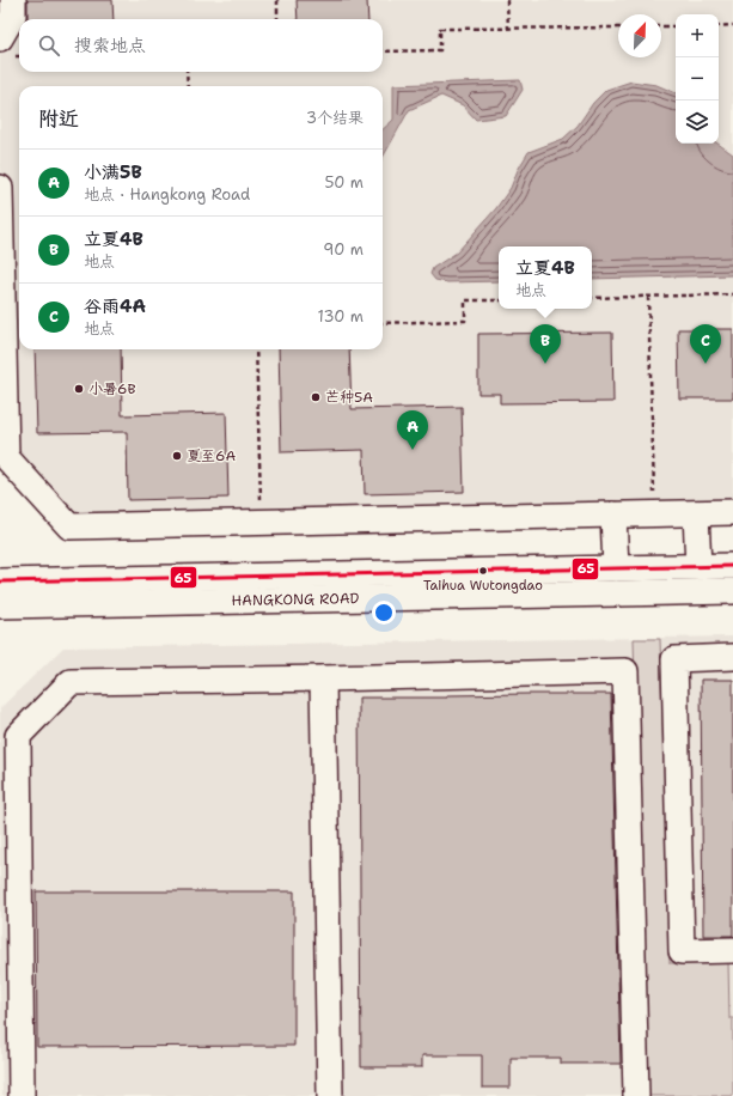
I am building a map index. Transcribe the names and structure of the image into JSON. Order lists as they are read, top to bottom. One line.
{"streets":{"street":["HANGKONG ROAD"]},"places":["小暑6B","芒种5A","夏至6A","Taihua Wutongdao"],"lines":["transit line 65"],"north":"top right","page":{"map_buttons":["+","−"],"search":"搜索地点","heading":["附近","3个结果"],"list":[{"mark":"A","name":"小满5B","note":"地点 · Hangkong Road","value":"50 m"},{"mark":"B","name":"立夏4B","note":"地点","value":"90 m"},{"mark":"C","name":"谷雨4A","note":"地点","value":"130 m"}],"popup":["立夏4B","地点"],"pins":["B","C","A"]}}
